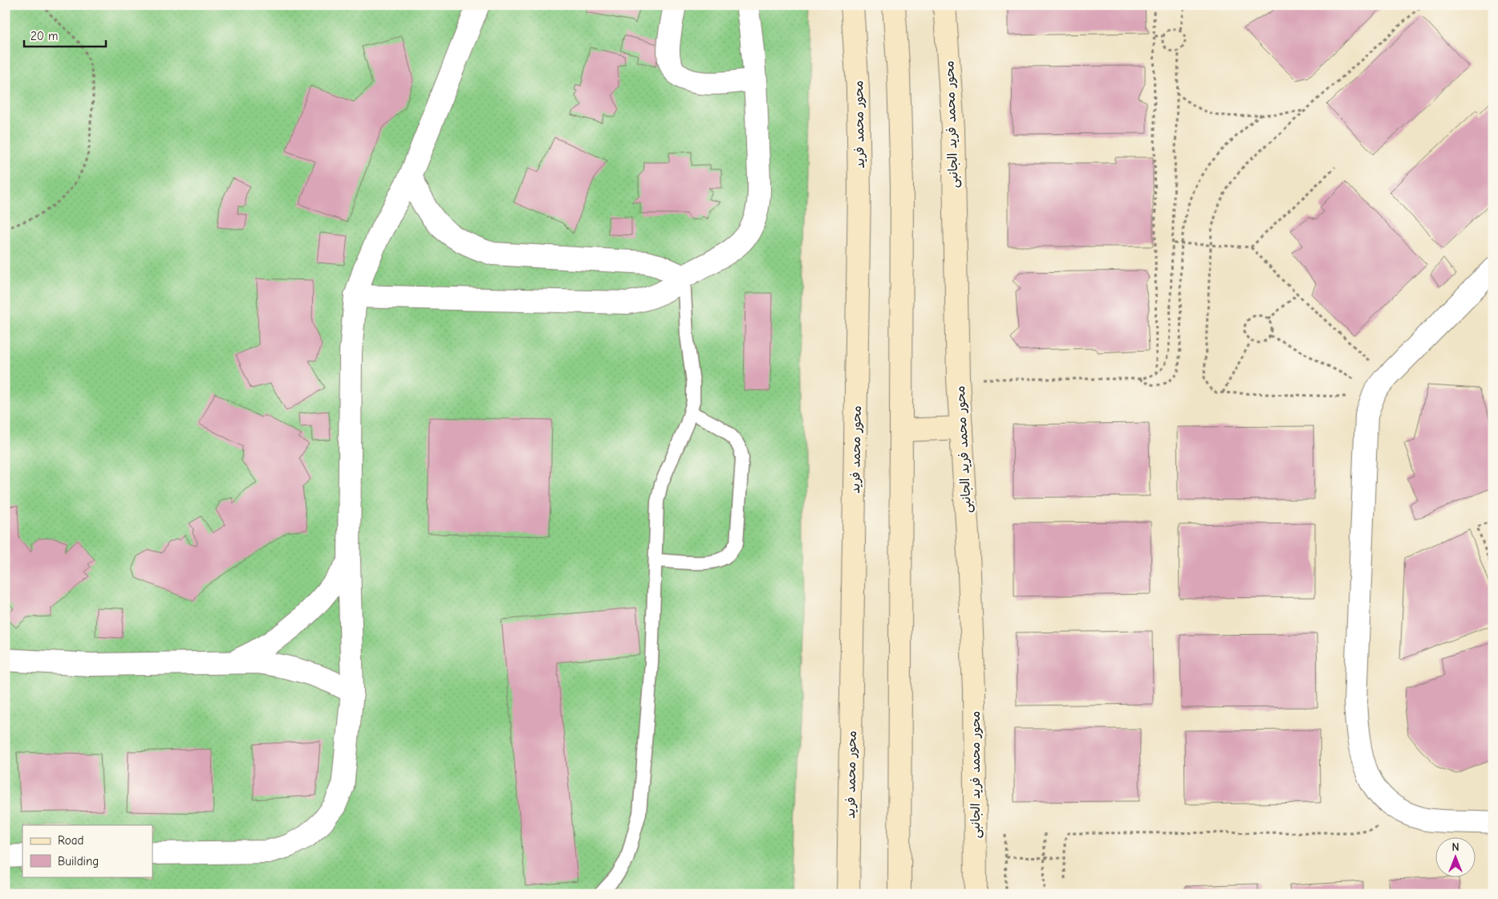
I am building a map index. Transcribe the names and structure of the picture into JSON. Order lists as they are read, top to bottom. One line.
{"streets":{"main road":["محور محمد فريد","محور محمد فريد الجانبى"]},"legend":["Road","Building"],"scale_bar":"20 m","north":"top"}
